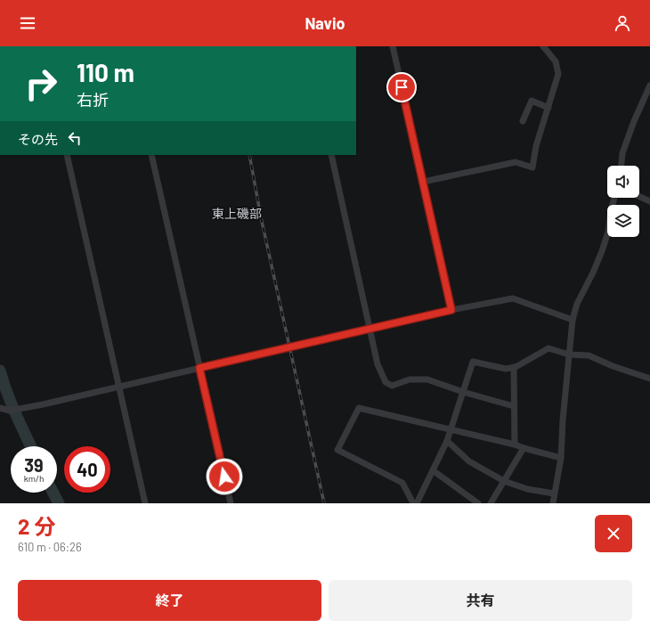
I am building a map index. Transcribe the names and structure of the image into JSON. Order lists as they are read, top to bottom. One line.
{"districts":["東上磯部"],"page":{"header":"Navio","turn":["110 m","右折"],"then":"その先","speed":"39 km/h","limit":"40","heading":["2 分","610 m · 06:26"],"buttons":["終了","共有"]}}
